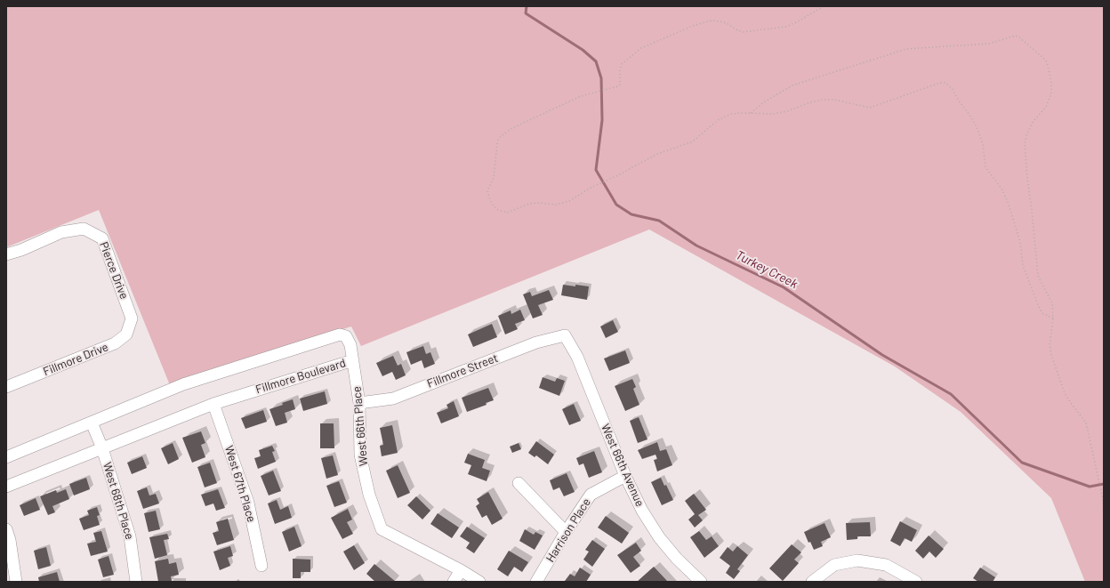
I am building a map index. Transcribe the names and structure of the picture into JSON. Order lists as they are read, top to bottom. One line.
{"streets":{"street":["Pierce Drive","Fillmore Drive","Fillmore Street","Fillmore Boulevard","West 66th Place","West 66th Avenue","West 67th Place","West 68th Place","Harrison Place"]},"crossings":[["Pierce Drive","Fillmore Drive"],["Fillmore Street","West 66th Place"],["Fillmore Street","West 66th Avenue"],["Fillmore Boulevard","West 66th Place"],["Fillmore Boulevard","West 67th Place"],["Fillmore Boulevard","West 68th Place"],["West 66th Avenue","Harrison Place"]],"water":["Turkey Creek"]}
